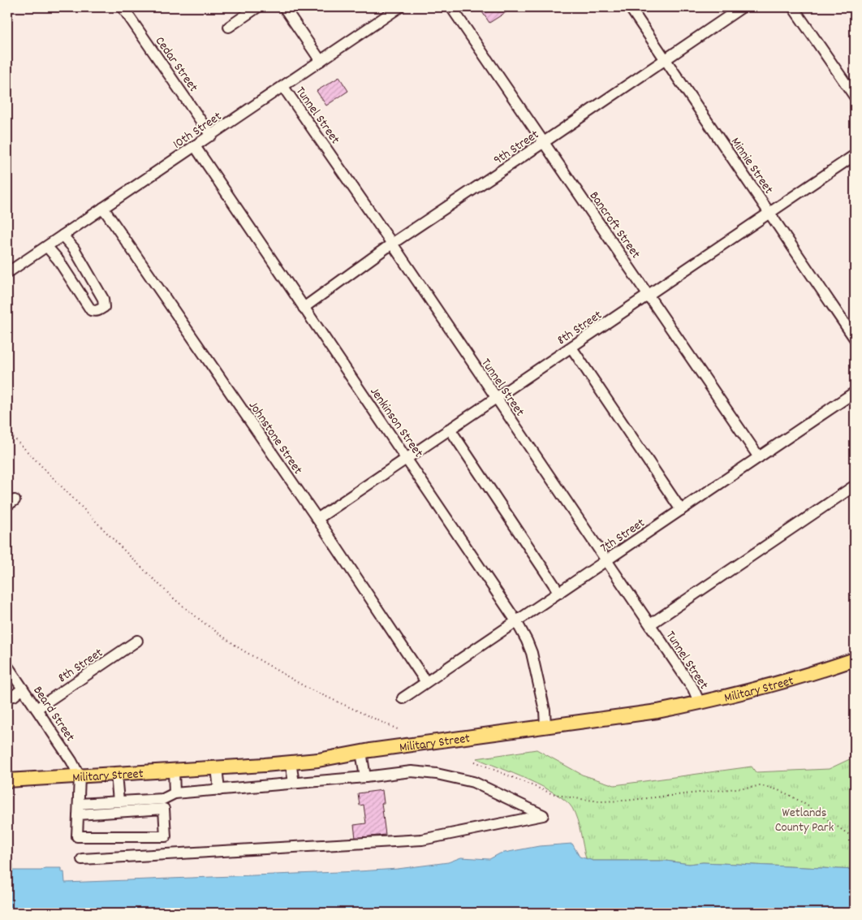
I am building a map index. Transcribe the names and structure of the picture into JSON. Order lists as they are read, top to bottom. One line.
{"streets":{"main road":["Military Street"],"street":["Cedar Street","Tunnel Street","10th Street","9th Street","Minnie Street","Bancroft Street","8th Street","Jenkinson Street","Johnstone Street","7th Street","Beard Street"]},"crossings":[["Cedar Street","10th Street"],["Tunnel Street","10th Street"],["Tunnel Street","9th Street"],["Tunnel Street","8th Street"],["Tunnel Street","7th Street"],["Tunnel Street","Military Street"],["10th Street","Jenkinson Street"],["10th Street","Johnstone Street"],["9th Street","Minnie Street"],["9th Street","Bancroft Street"],["9th Street","Jenkinson Street"],["Minnie Street","8th Street"],["Bancroft Street","8th Street"],["Bancroft Street","7th Street"],["8th Street","Jenkinson Street"],["8th Street","Johnstone Street"],["8th Street","Beard Street"],["Jenkinson Street","7th Street"],["Jenkinson Street","Military Street"],["Johnstone Street","7th Street"],["Military Street","Beard Street"]],"parks":["Wetlands County Park"]}
